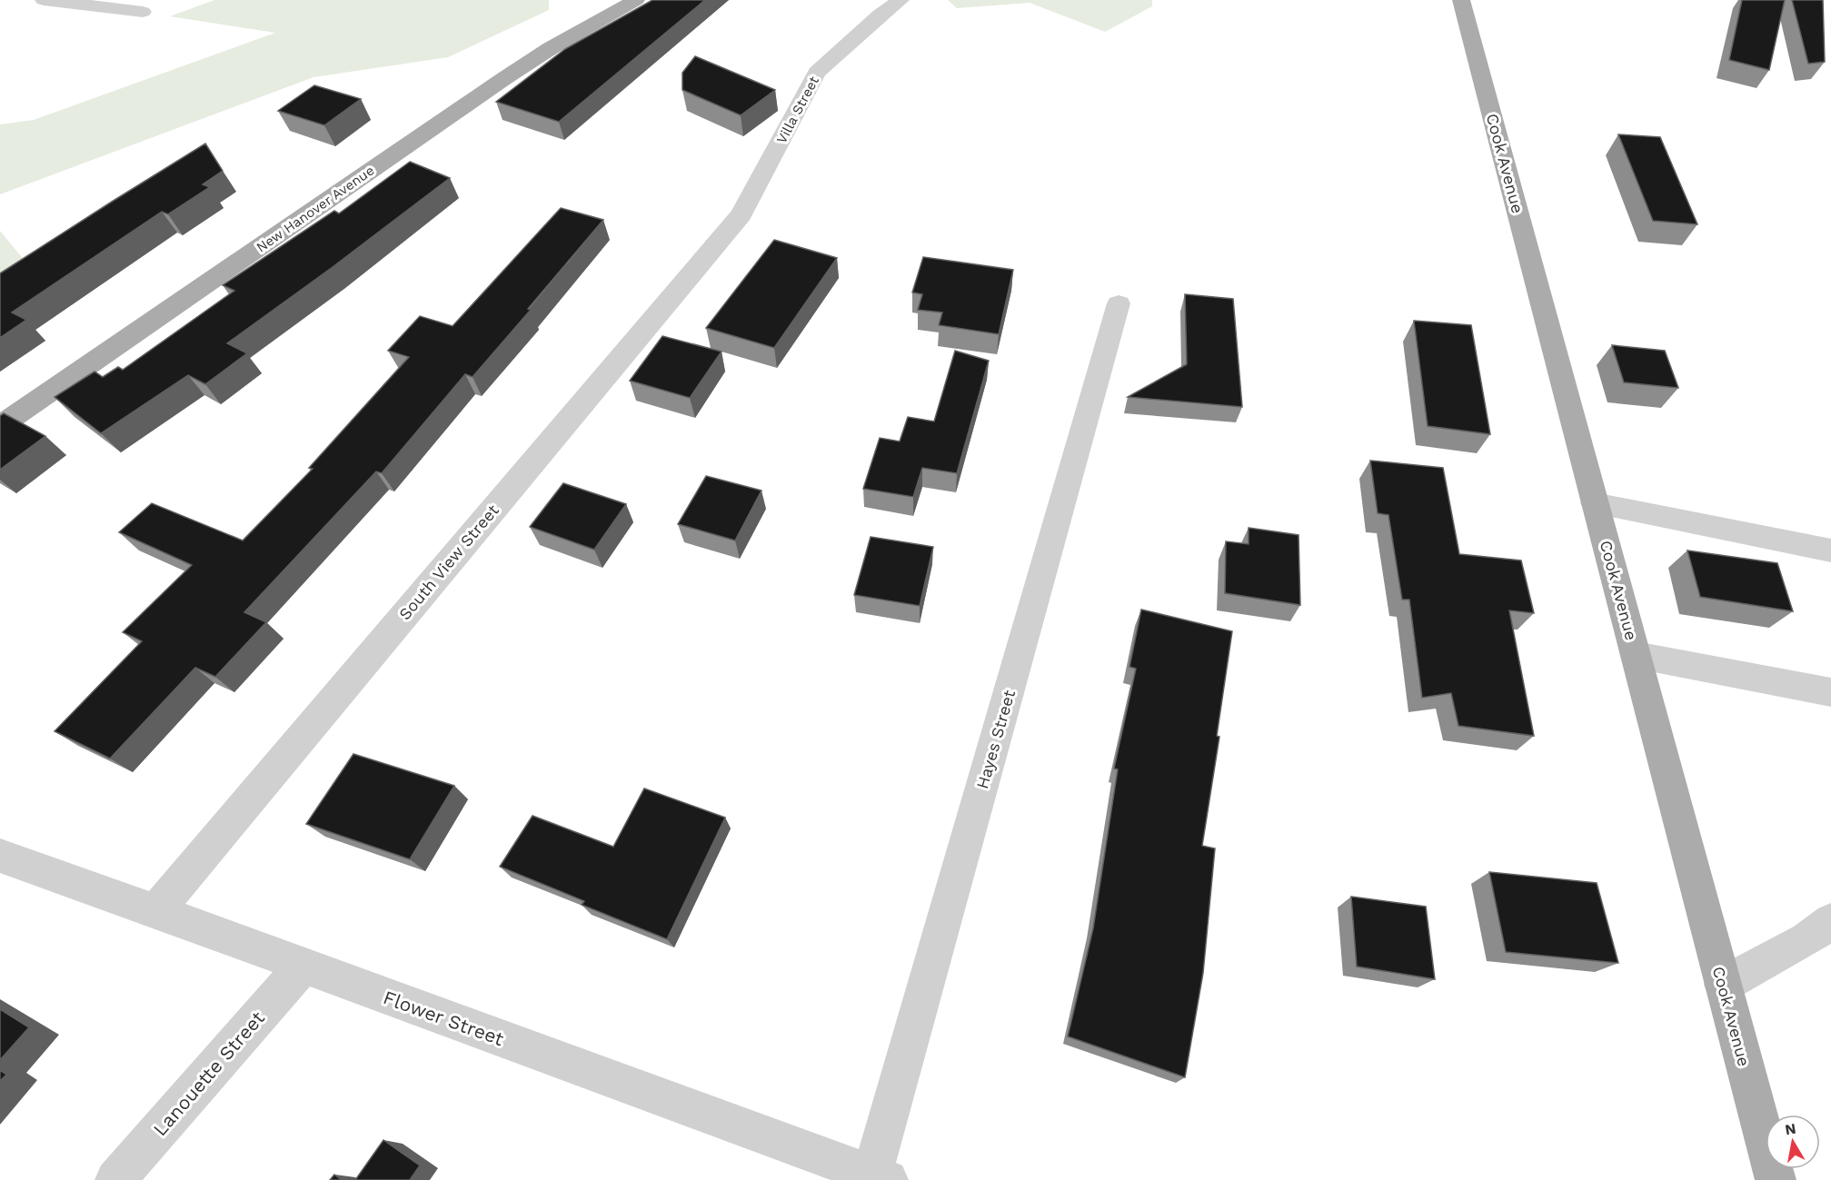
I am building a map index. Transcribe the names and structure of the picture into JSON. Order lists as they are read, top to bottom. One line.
{"streets":{"main road":["Cook Avenue","New Hanover Avenue"],"street":["Villa Street","South View Street","Hayes Street","Flower Street","Lanouette Street"]},"crossings":[["Villa Street","South View Street"],["South View Street","Flower Street"],["Hayes Street","Flower Street"],["Flower Street","Lanouette Street"]],"north":"top"}
